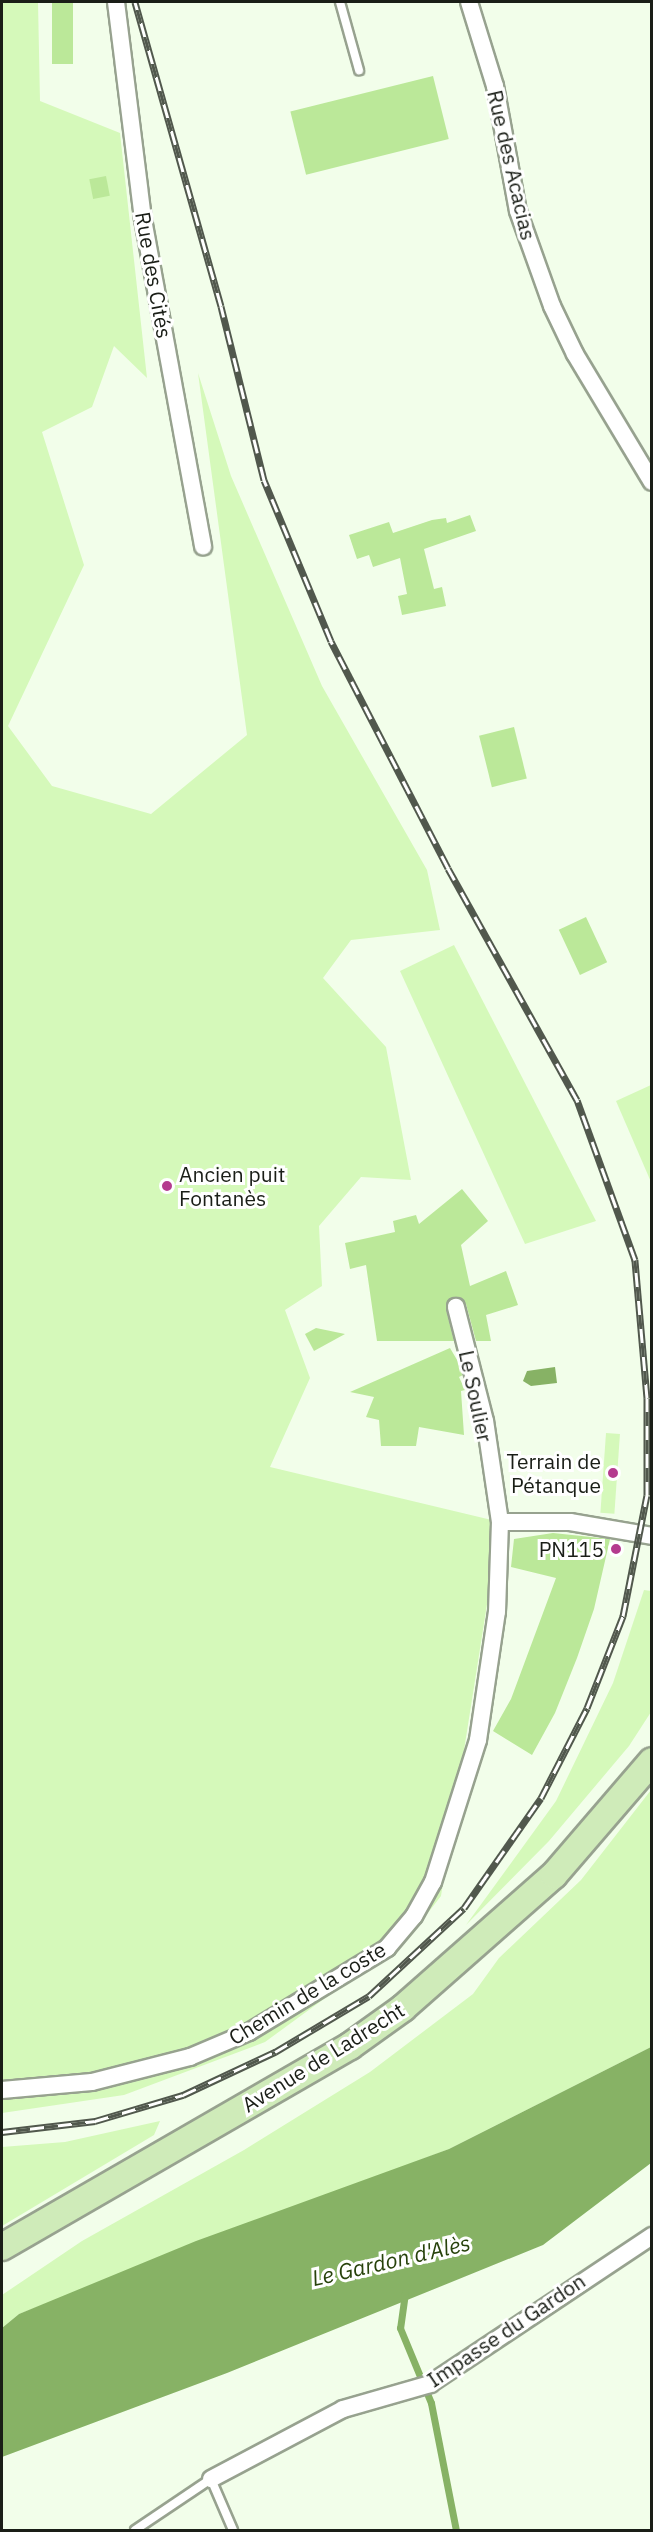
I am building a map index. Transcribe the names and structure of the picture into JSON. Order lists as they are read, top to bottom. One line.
{"streets":{"main road":["Avenue de Ladrecht"],"street":["Rue des Acacias","Rue des Cités","Le Soulier","Chemin de la coste","Impasse du Gardon"]},"crossings":[["Le Soulier","Chemin de la coste"]],"water":["Le Gardon d'Alès"],"places":["Ancien puit Fontanès","Terrain de Pétanque","PN115"]}
